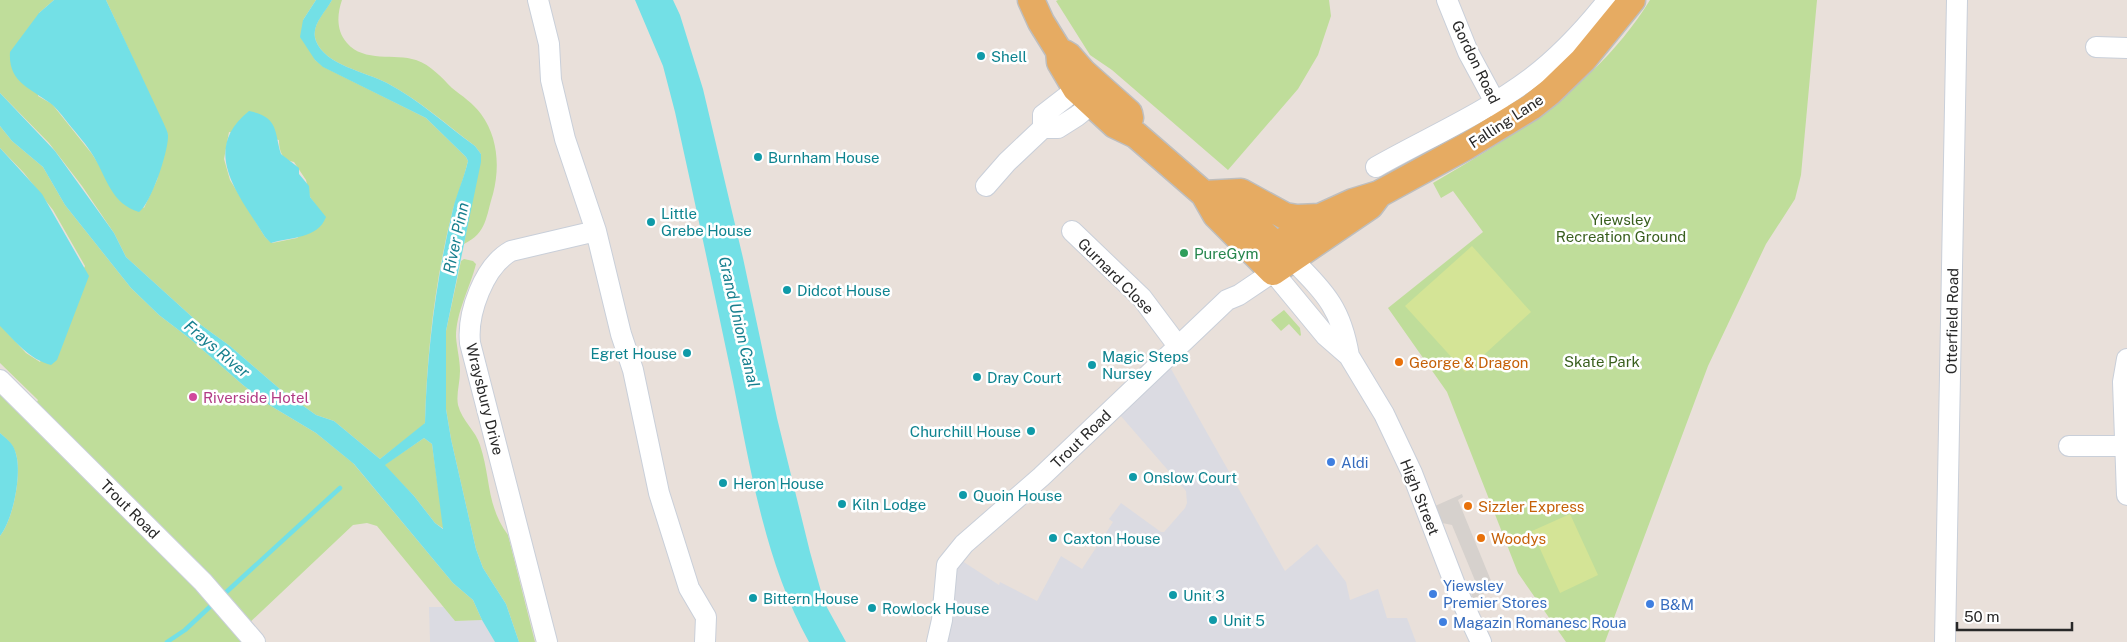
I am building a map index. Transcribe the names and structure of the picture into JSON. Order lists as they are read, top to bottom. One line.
{"streets":{"main road":["Falling Lane","High Street"],"street":["Gordon Road","Gurnard Close","Otterfield Road","Wraysbury Drive","Trout Road"]},"crossings":[["Gordon Road","Falling Lane"],["Falling Lane","Trout Road"],["Falling Lane","High Street"],["Gurnard Close","Trout Road"],["Trout Road","High Street"]],"water":["River Pinn","Grand Union Canal","Frays River"],"parks":["Yiewsley Recreation Ground","Skate Park"],"places":["Shell","Burnham House","Little Grebe House","PureGym","Didcot House","Egret House","George & Dragon","Magic Steps Nursey","Dray Court","Riverside Hotel","Churchill House","Aldi","Onslow Court","Heron House","Quoin House","Kiln Lodge","Sizzler Express","Caxton House","Woodys","Yiewsley Premier Stores","Unit 3","Bittern House","B&M","Rowlock House","Unit 5","Magazin Romanesc Roua"],"scale_bar":"50 m"}
